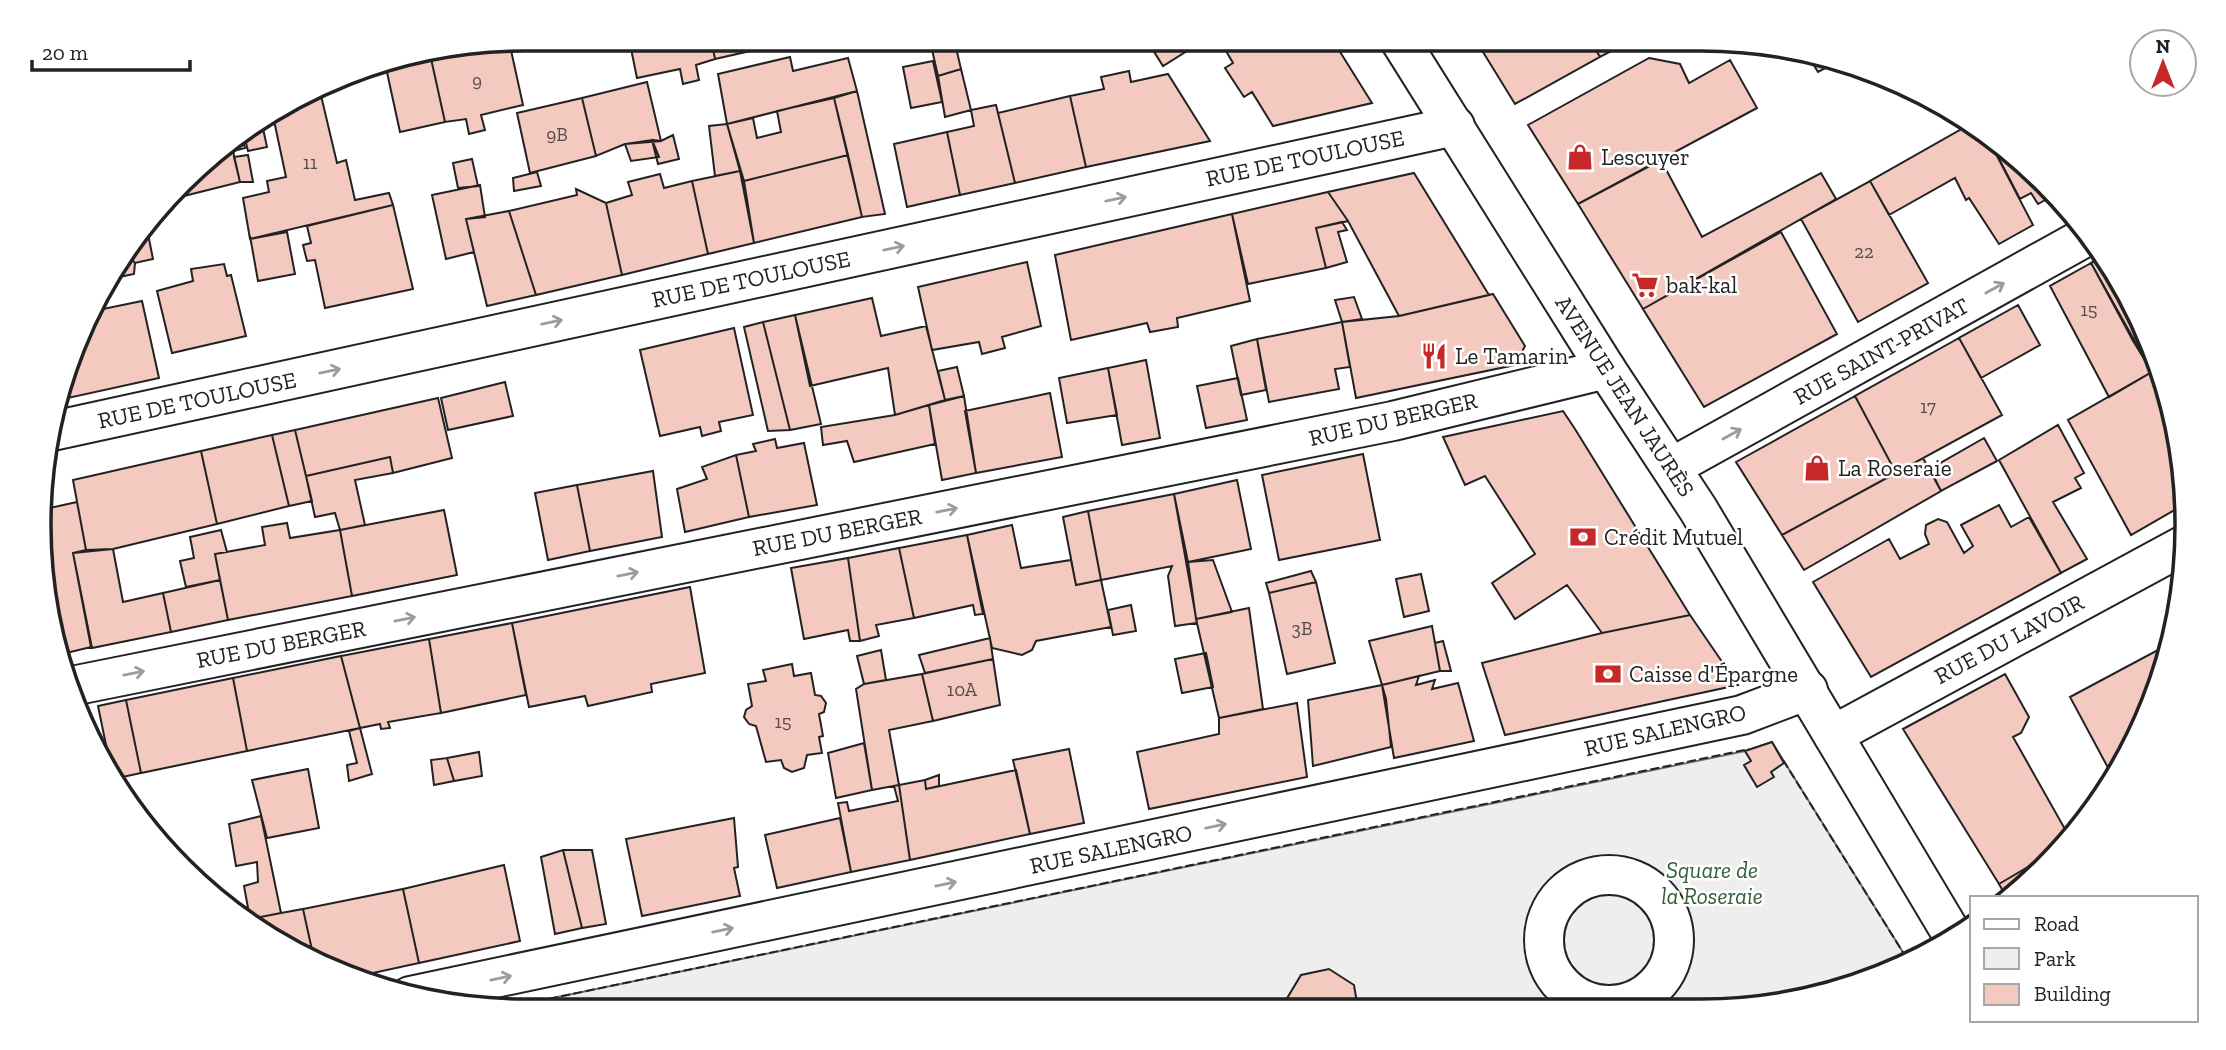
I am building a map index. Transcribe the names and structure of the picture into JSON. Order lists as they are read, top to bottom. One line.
{"streets":{"street":["RUE DE TOULOUSE","RUE SAINT-PRIVAT","AVENUE JEAN JAURÈS","RUE DU BERGER","RUE DU LAVOIR","RUE SALENGRO"]},"crossings":[["RUE DE TOULOUSE","AVENUE JEAN JAURÈS"],["RUE SAINT-PRIVAT","AVENUE JEAN JAURÈS"],["AVENUE JEAN JAURÈS","RUE DU BERGER"],["AVENUE JEAN JAURÈS","RUE DU LAVOIR"],["AVENUE JEAN JAURÈS","RUE SALENGRO"]],"one_way":["RUE DE TOULOUSE","RUE SAINT-PRIVAT","RUE DU BERGER","RUE SALENGRO"],"parks":["Square de la Roseraie"],"places":{"shop":["Lescuyer","La Roseraie"],"supermarket":["bak-kal"],"restaurant":["Le Tamarin"],"bank":["Crédit Mutuel","Caisse d'Épargne"]},"house_numbers":["9","9B","11","22","15","17","3B","10A","15"],"legend":["Road","Park","Building"],"scale_bar":"20 m","north":"top"}
